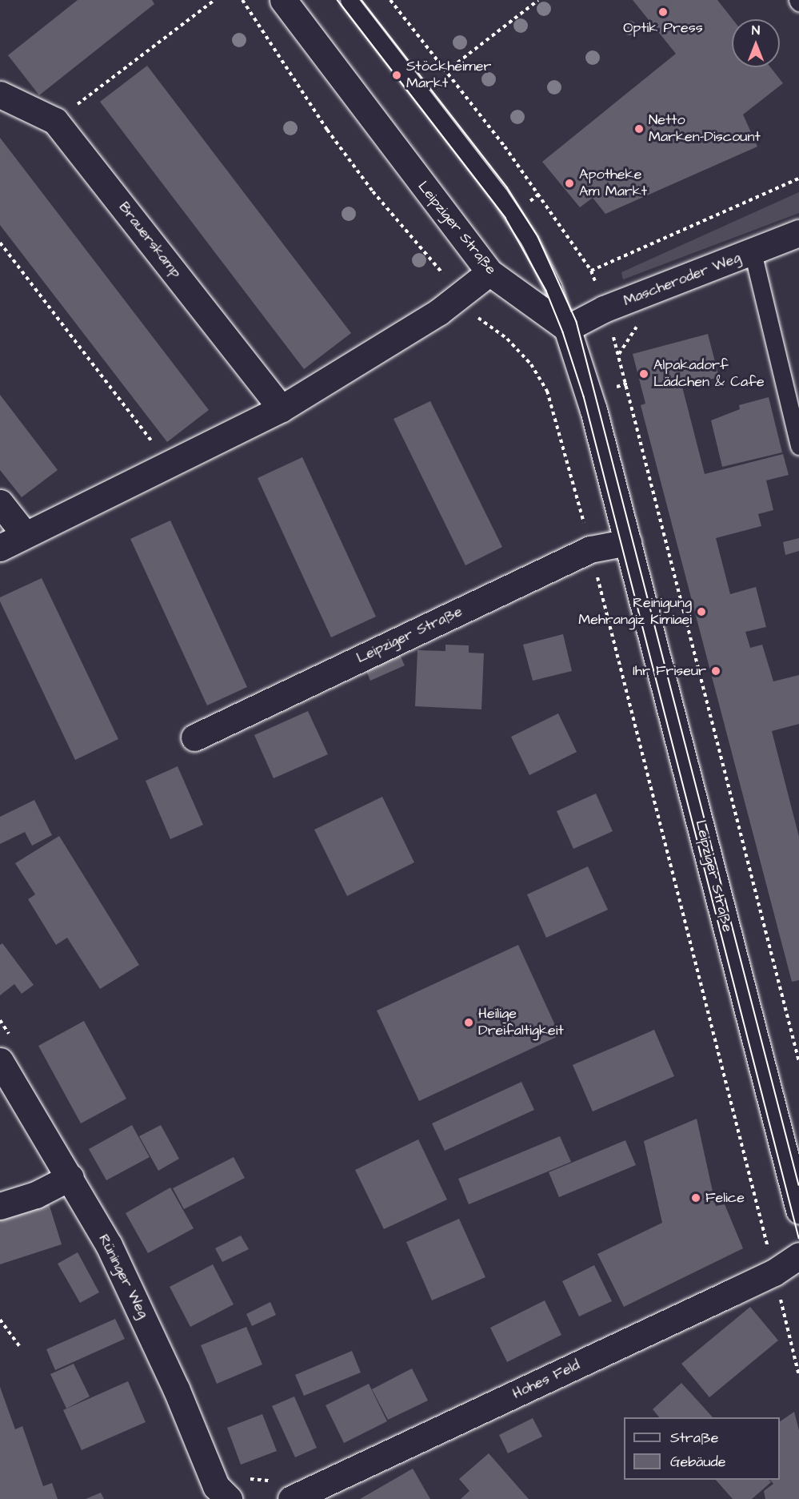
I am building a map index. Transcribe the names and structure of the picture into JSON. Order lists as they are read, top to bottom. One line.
{"streets":{"street":["Leipziger Straße","Brauerskamp","Mascheroder Weg","Rüninger Weg","Hohes Feld"]},"crossings":[["Leipziger Straße","Mascheroder Weg"]],"places":["Optik Press","Stöckheimer Markt","Netto Marken-Discount","Apotheke Am Markt","Alpakadorf Lädchen & Cafe","Reinigung Mehrangiz Kimiaei","Ihr Friseur","Heilige Dreifaltigkeit","Felice"],"legend":["Straße","Gebäude"],"north":"top"}
